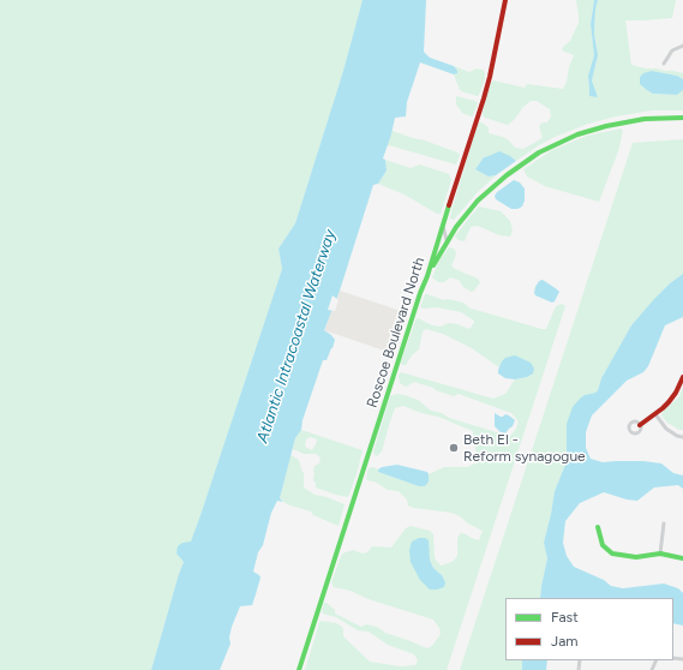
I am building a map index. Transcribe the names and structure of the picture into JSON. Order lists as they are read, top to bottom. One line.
{"streets":{"street":["Roscoe Boulevard North"]},"water":["Atlantic Intracoastal Waterway"],"places":["Beth El - Reform synagogue"],"legend":["Fast","Jam"]}
